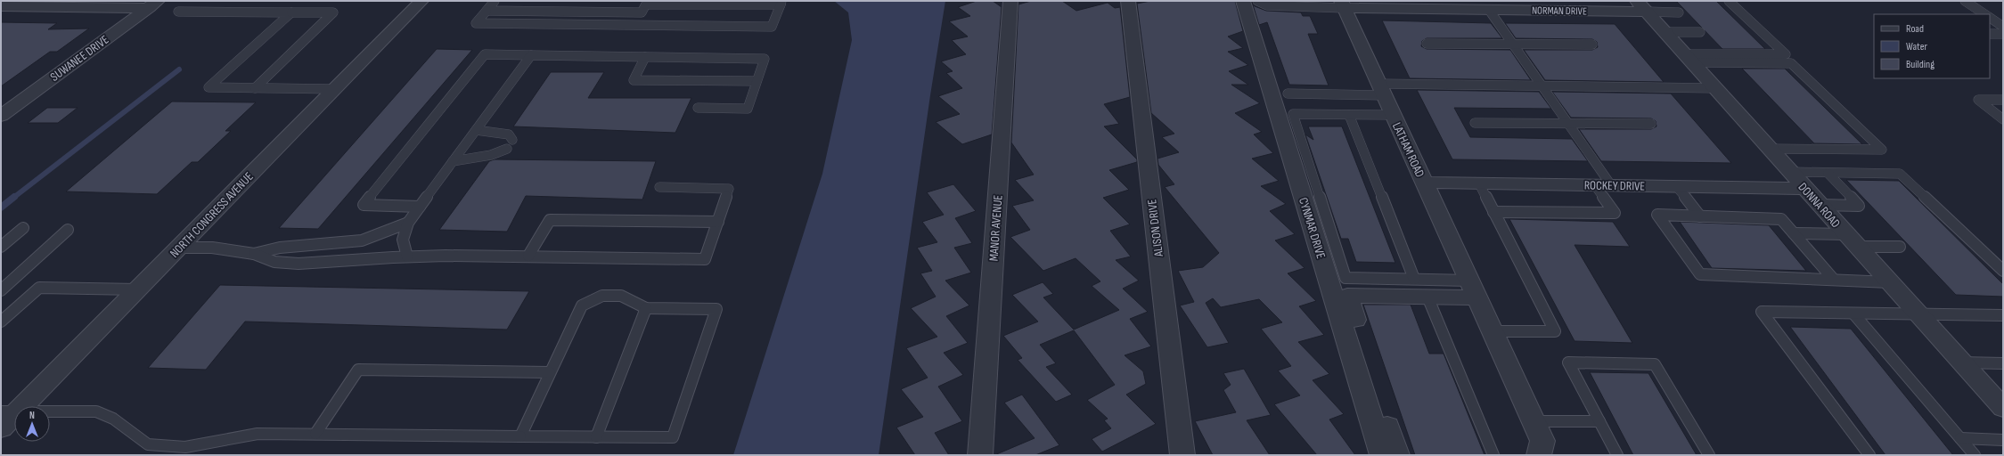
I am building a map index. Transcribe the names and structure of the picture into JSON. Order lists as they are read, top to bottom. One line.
{"streets":{"street":["NORMAN DRIVE","SUWANEE DRIVE","LATHAM ROAD","ROCKEY DRIVE","DONNA ROAD","NORTH CONGRESS AVENUE","MANOR AVENUE","ALISON DRIVE","CYNMAR DRIVE"]},"crossings":[["NORMAN DRIVE","LATHAM ROAD"],["NORMAN DRIVE","DONNA ROAD"],["LATHAM ROAD","ROCKEY DRIVE"],["ROCKEY DRIVE","DONNA ROAD"]],"legend":["Road","Water","Building"],"north":"top"}
